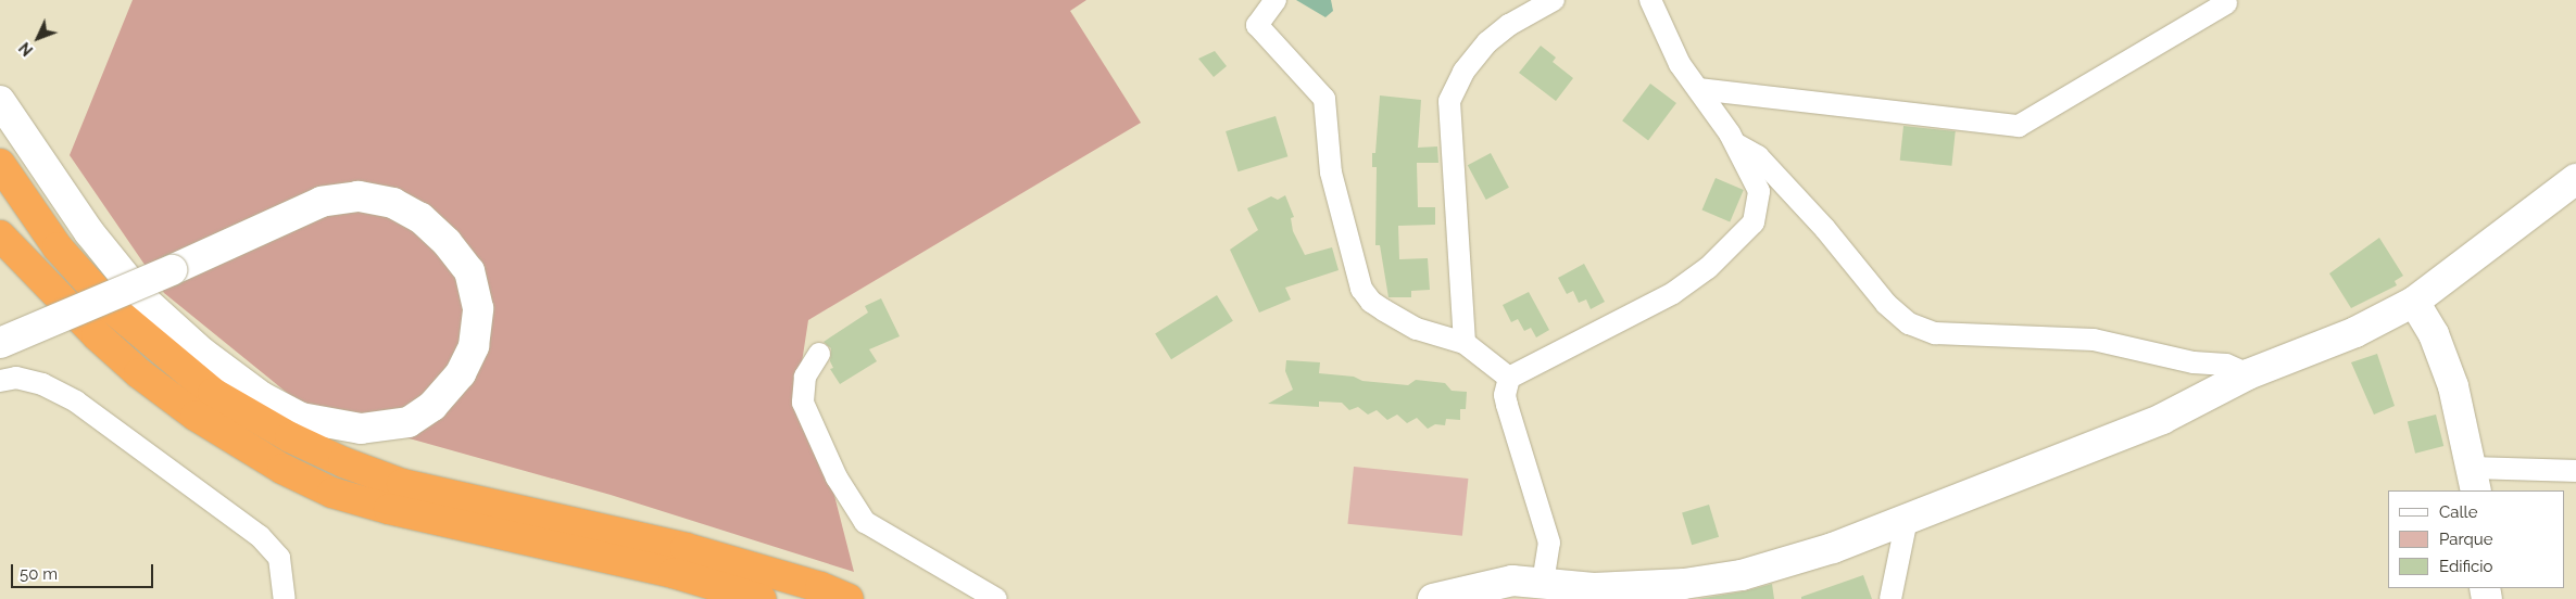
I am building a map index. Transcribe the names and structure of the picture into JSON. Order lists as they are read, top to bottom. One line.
{"legend":["Calle","Parque","Edificio"],"scale_bar":"50 m","north":"bottom left"}
